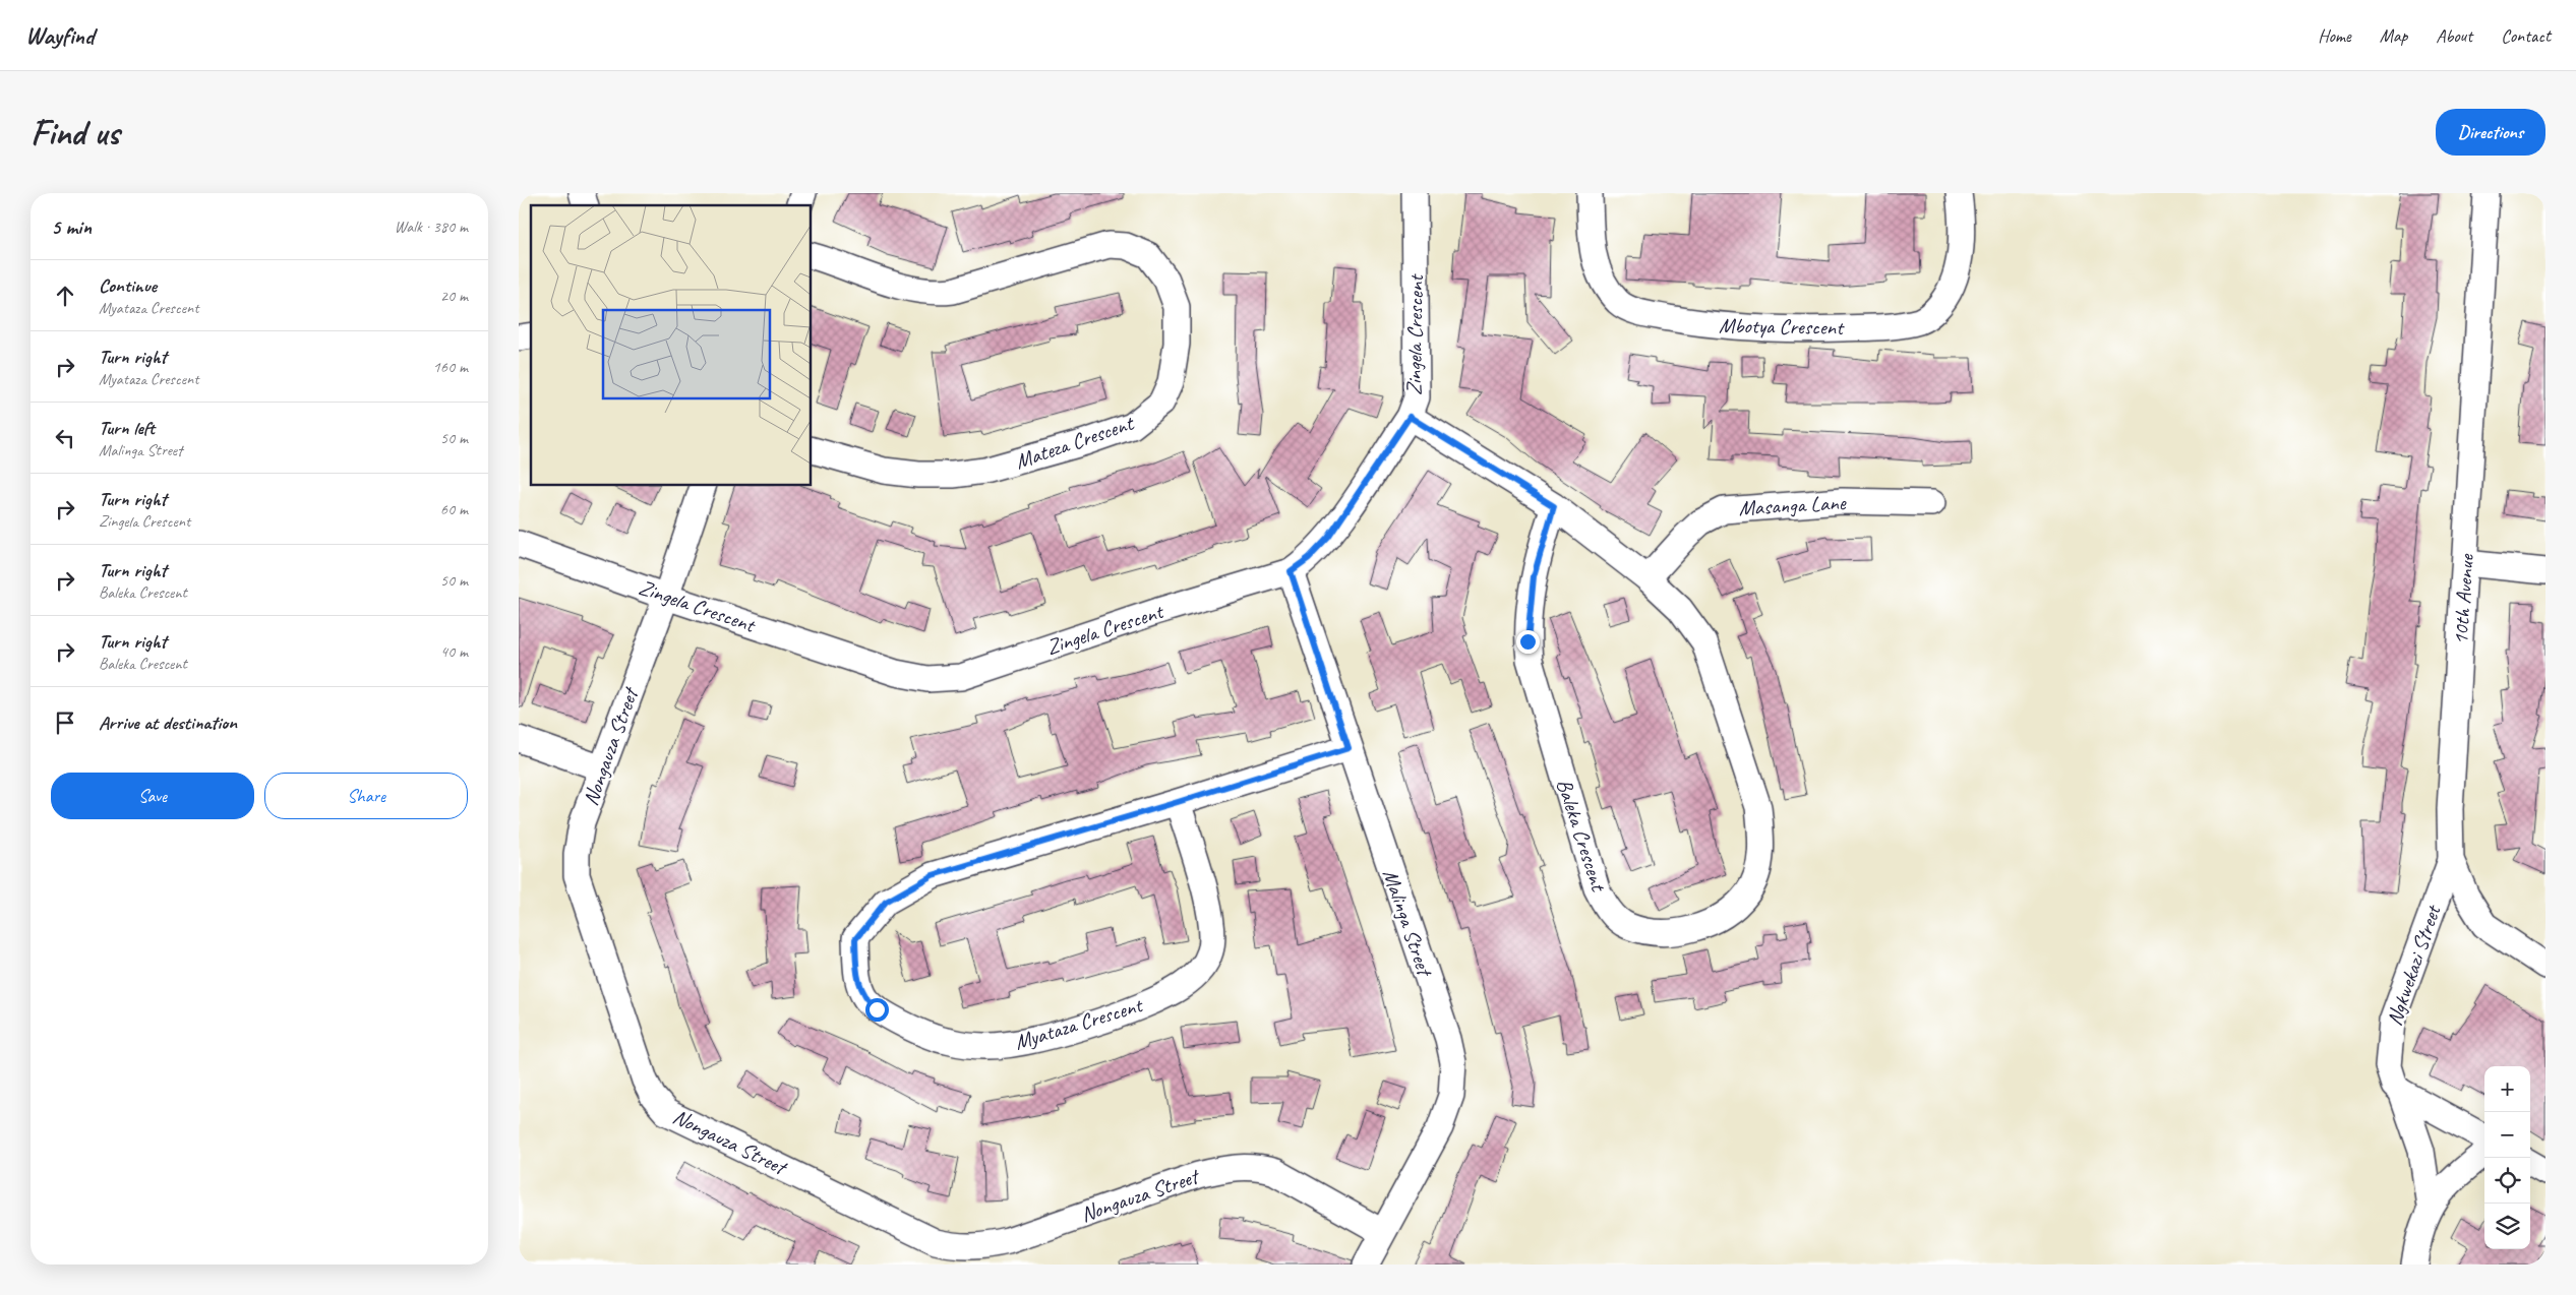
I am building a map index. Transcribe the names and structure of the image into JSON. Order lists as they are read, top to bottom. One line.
{"streets":{"street":["Mbotya Crescent","Zingela Crescent","Mateza Crescent","Masanga Lane","10th Avenue","Nongauza Street","Baleka Crescent","Malinga Street","Ngkwekazi Street","Myataza Crescent"]},"crossings":[["Zingela Crescent","Nongauza Street"],["Zingela Crescent","Baleka Crescent"],["Zingela Crescent","Malinga Street"],["Masanga Lane","Baleka Crescent"],["10th Avenue","Ngkwekazi Street"],["Nongauza Street","Malinga Street"],["Malinga Street","Myataza Crescent"]],"page":{"header":"Wayfind","nav":["Home","Map","About","Contact"],"buttons":["Directions",["Save","Share"]],"title":"Find us","heading":["5 min","Walk · 380 m"],"list":[["Continue","Myataza Crescent","20 m"],["Turn right","Myataza Crescent","160 m"],["Turn left","Malinga Street","50 m"],["Turn right","Zingela Crescent","60 m"],["Turn right","Baleka Crescent","50 m"],["Turn right","Baleka Crescent","40 m"],"Arrive at destination"],"map_buttons":["+","−"]}}
